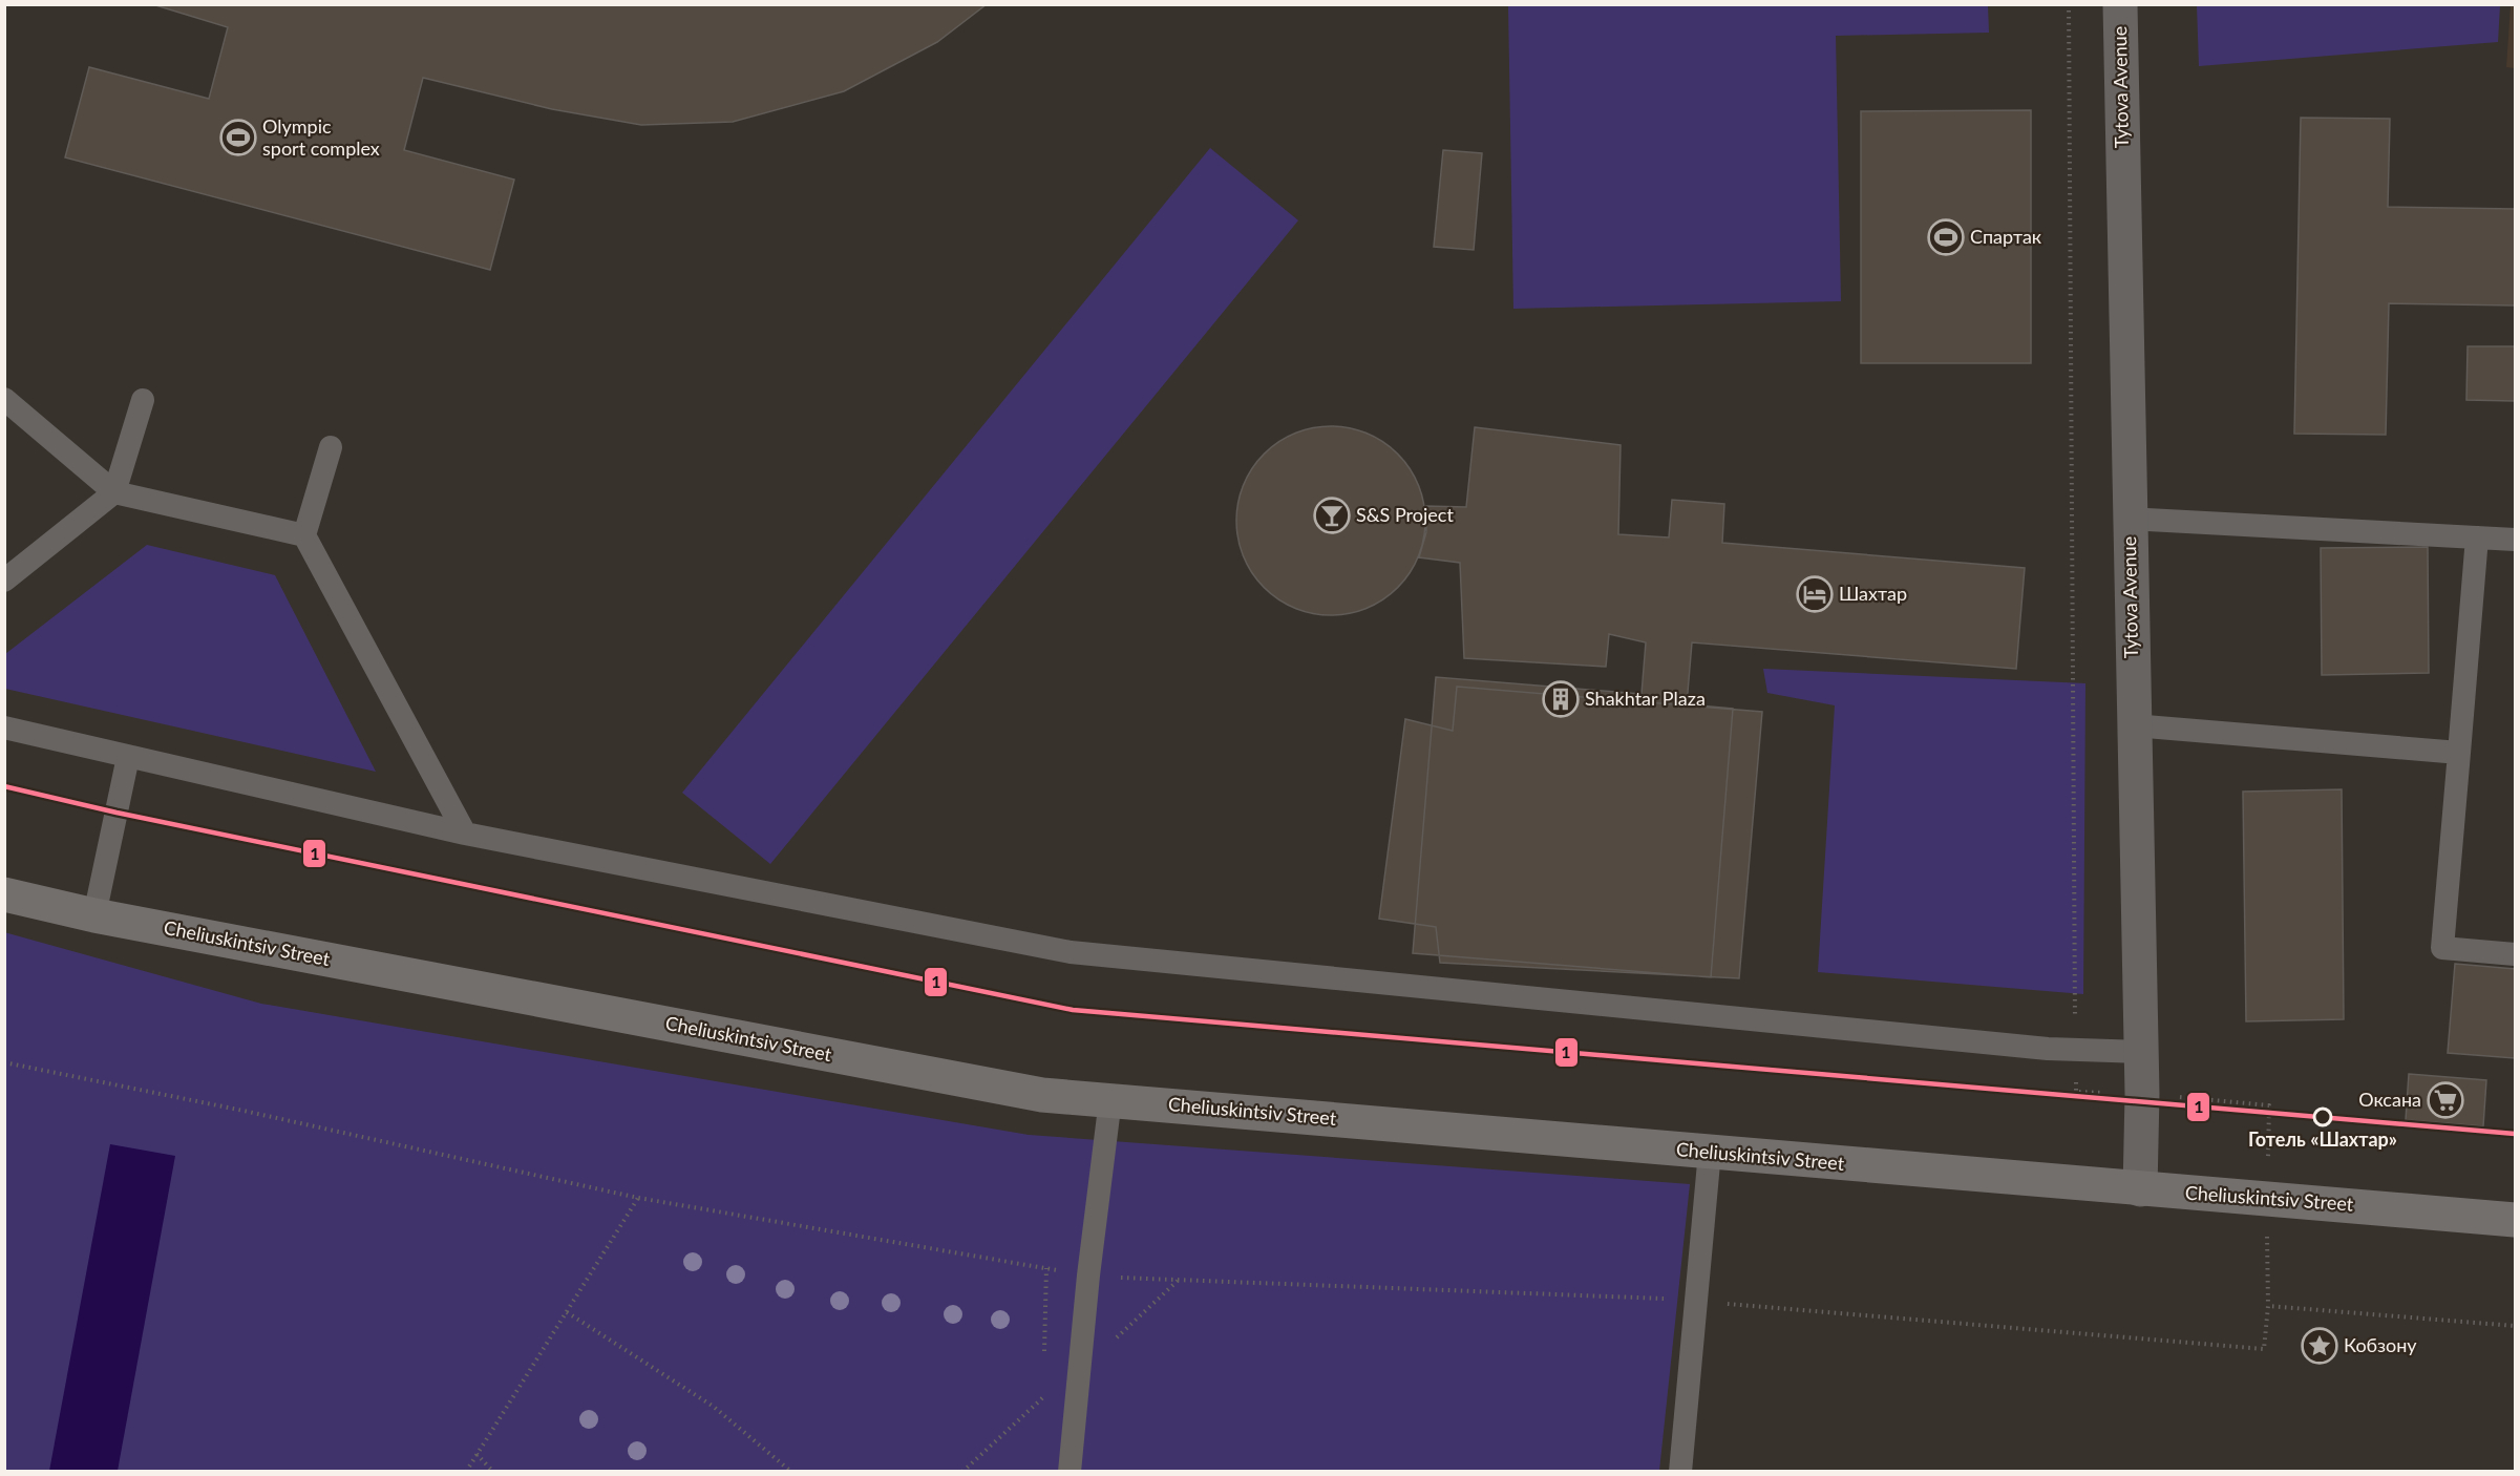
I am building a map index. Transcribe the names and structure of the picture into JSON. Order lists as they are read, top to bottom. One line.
{"streets":{"main road":["Cheliuskintsiv Street"],"street":["Tytova Avenue"]},"crossings":[["Tytova Avenue","Cheliuskintsiv Street"]],"places":{"sports":["Olympic sport complex","Спартак"],"bar":["S&S Project"],"hotel":["Шахтар"],"building":["Shakhtar Plaza"],"supermarket":["Оксана"],"other":["Готель «Шахтар»"],"place":["Кобзону"]},"lines":["transit line 1"]}
